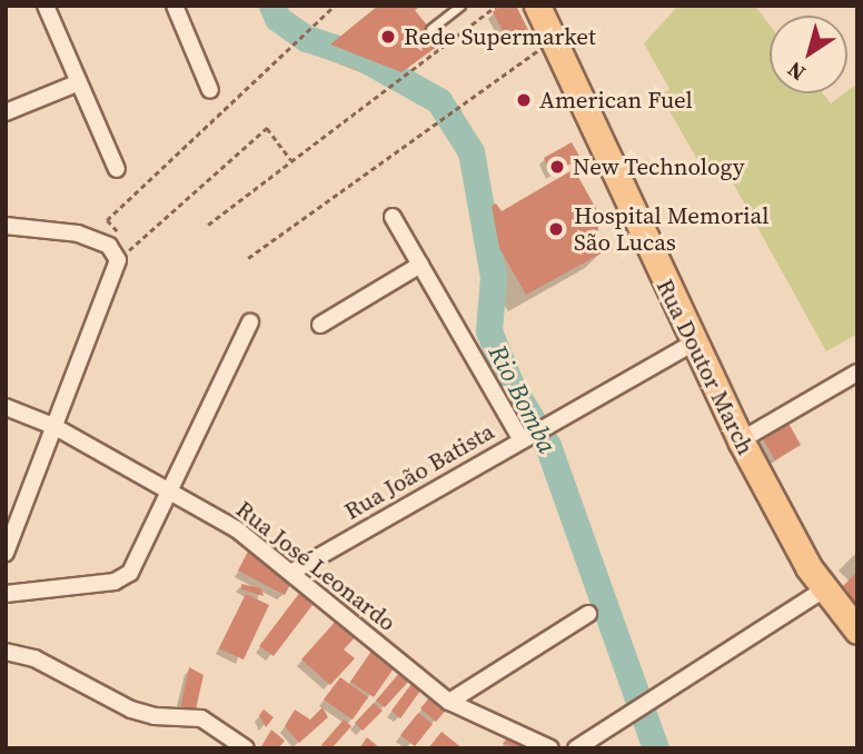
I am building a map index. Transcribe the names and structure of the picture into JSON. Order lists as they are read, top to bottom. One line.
{"streets":{"main road":["Rua Doutor March"],"street":["Rua João Batista","Rua José Leonardo"]},"crossings":[["Rua Doutor March","Rua João Batista"],["Rua João Batista","Rua José Leonardo"]],"water":["Rio Bomba"],"places":["Rede Supermarket","American Fuel","New Technology","Hospital Memorial São Lucas"],"north":"bottom left"}
